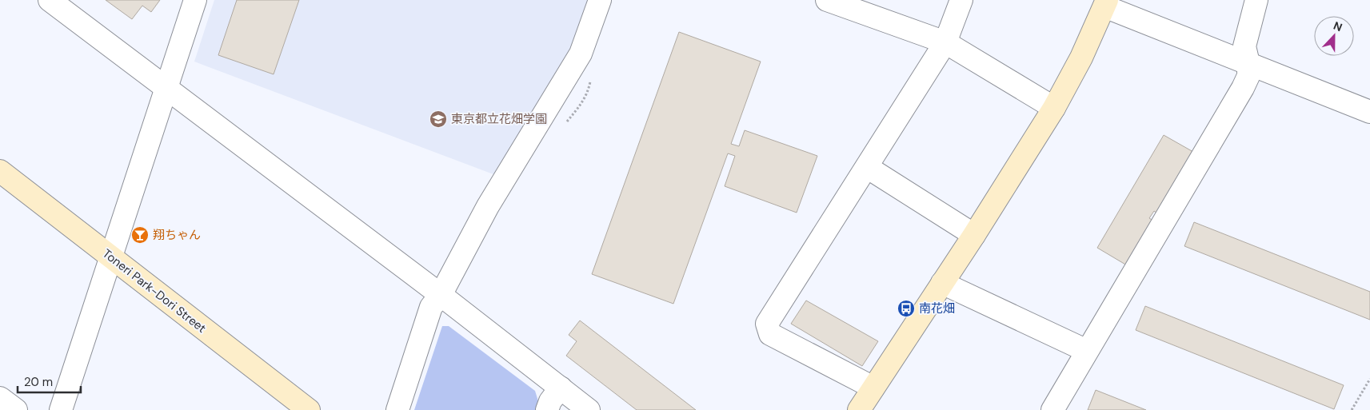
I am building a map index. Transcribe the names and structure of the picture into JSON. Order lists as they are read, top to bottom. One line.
{"streets":{"street":["Toneri Park-Dori Street"]},"places":{"school or university":["東京都立花畑学園"],"bar":["翔ちゃん"],"bus stop":["南花畑"]},"scale_bar":"20 m","north":"top"}
